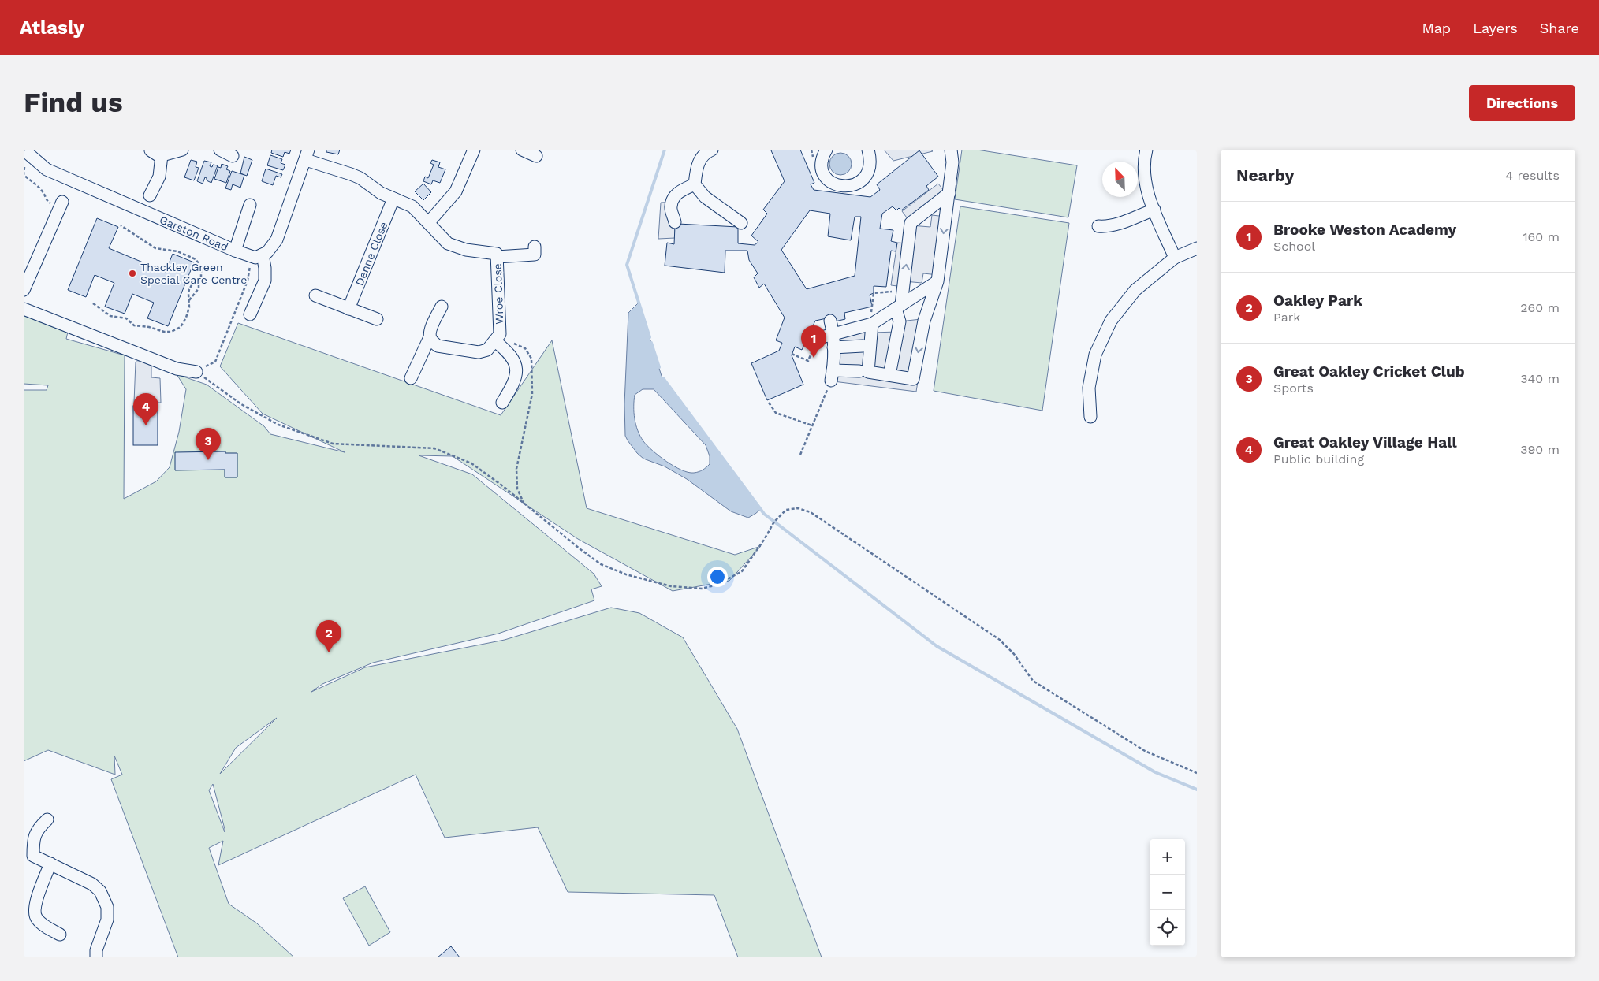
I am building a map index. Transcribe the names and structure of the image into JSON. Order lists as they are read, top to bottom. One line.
{"streets":{"street":["Garston Road","Denne Close","Wroe Close"]},"places":["Thackley Green Special Care Centre"],"north":"top left","page":{"header":"Atlasly","nav":["Map","Layers","Share"],"buttons":"Directions","title":"Find us","heading":["Nearby","4 results"],"list":[{"mark":"1","name":"Brooke Weston Academy","note":"School","value":"160 m"},{"mark":"2","name":"Oakley Park","note":"Park","value":"260 m"},{"mark":"3","name":"Great Oakley Cricket Club","note":"Sports","value":"340 m"},{"mark":"4","name":"Great Oakley Village Hall","note":"Public building","value":"390 m"}],"pins":["1","4","3","2"],"map_buttons":["+","−"]}}
